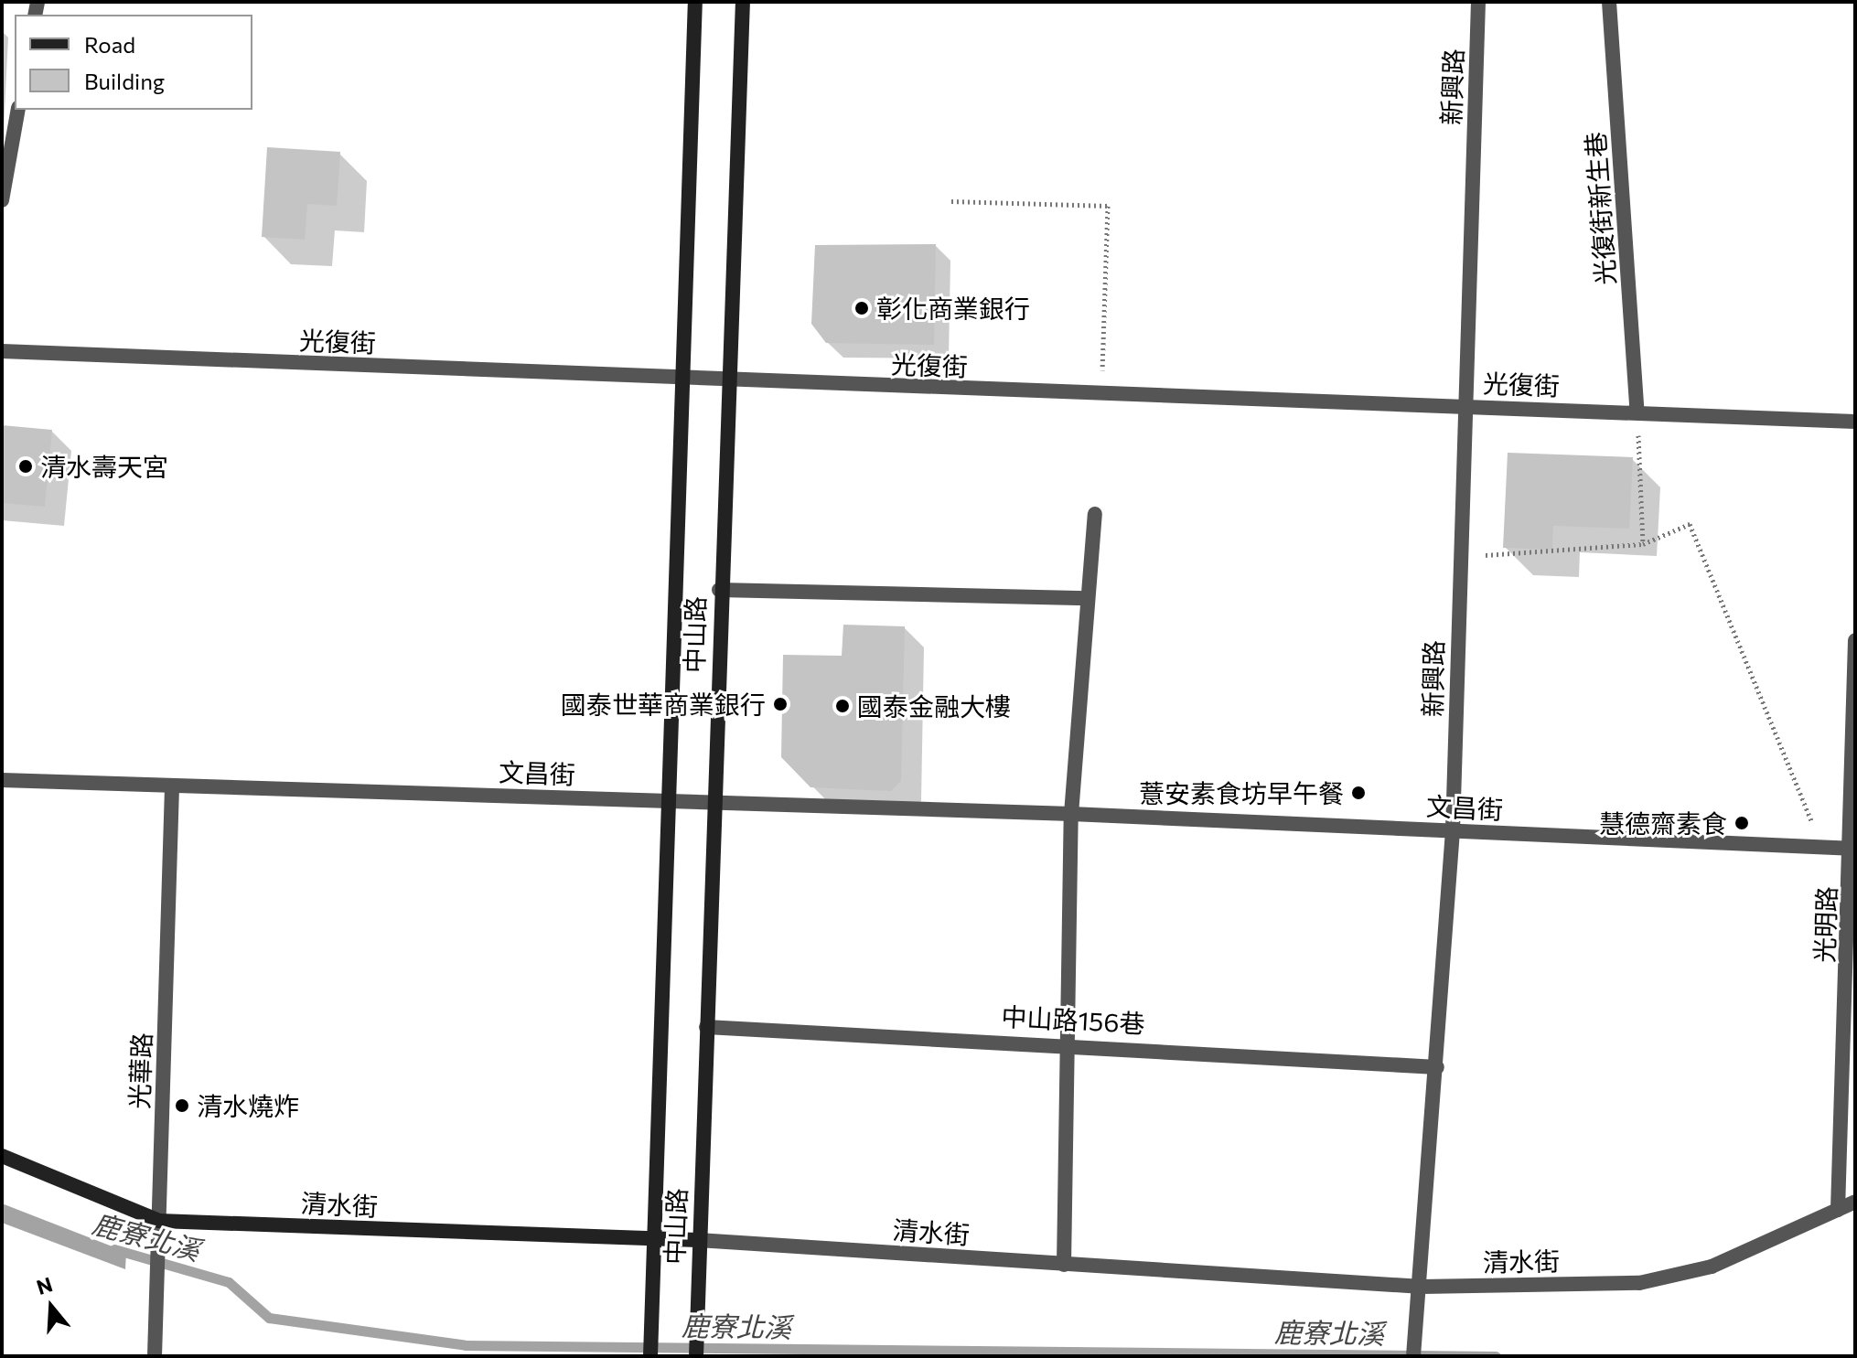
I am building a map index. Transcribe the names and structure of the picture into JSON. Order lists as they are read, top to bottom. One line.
{"streets":{"street":["新興路","光復街新生巷","光復街","中山路","文昌街","光明路","中山路156巷","光華路","清水街"]},"crossings":[["新興路","光復街"],["新興路","文昌街"],["新興路","中山路156巷"],["新興路","清水街"],["光復街新生巷","光復街"],["光復街","中山路"],["中山路","文昌街"],["中山路","中山路156巷"],["中山路","清水街"],["文昌街","光明路"],["文昌街","光華路"],["光明路","清水街"],["光華路","清水街"]],"water":["鹿寮北溪"],"places":["彰化商業銀行","清水壽天宮","國泰世華商業銀行","國泰金融大樓","薏安素食坊早午餐","慧德齋素食","清水燒炸"],"legend":["Road","Building"],"north":"top"}
